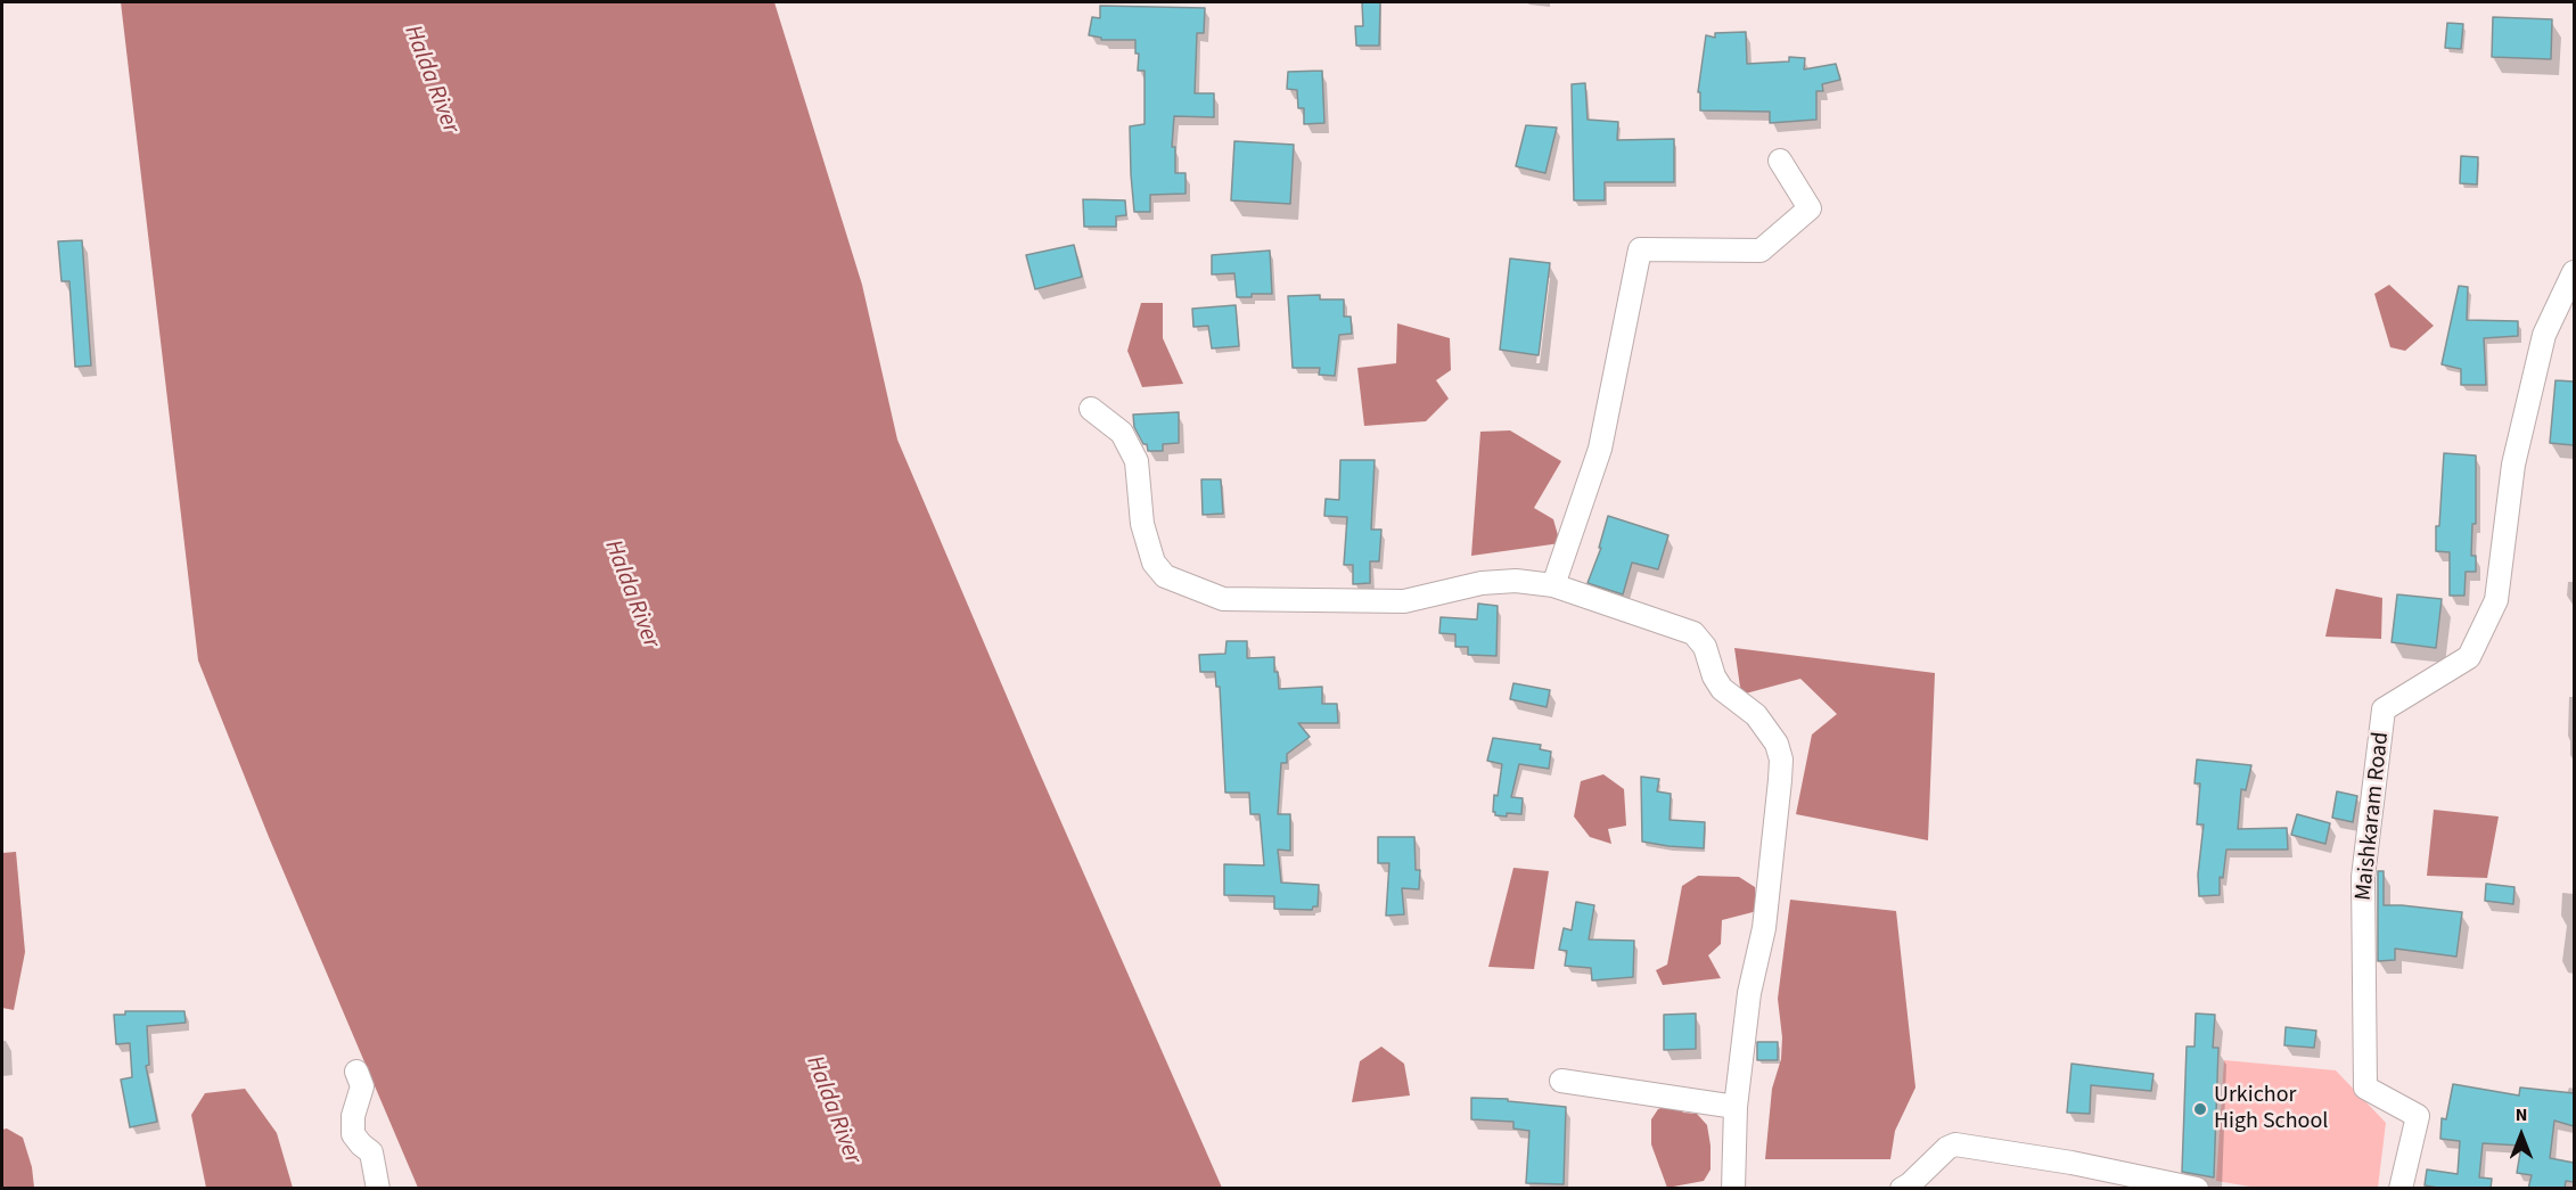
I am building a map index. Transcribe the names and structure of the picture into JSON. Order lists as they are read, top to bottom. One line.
{"streets":{"street":["Maishkaram Road"]},"water":["Halda River"],"places":["Urkichor High School"],"north":"top"}
